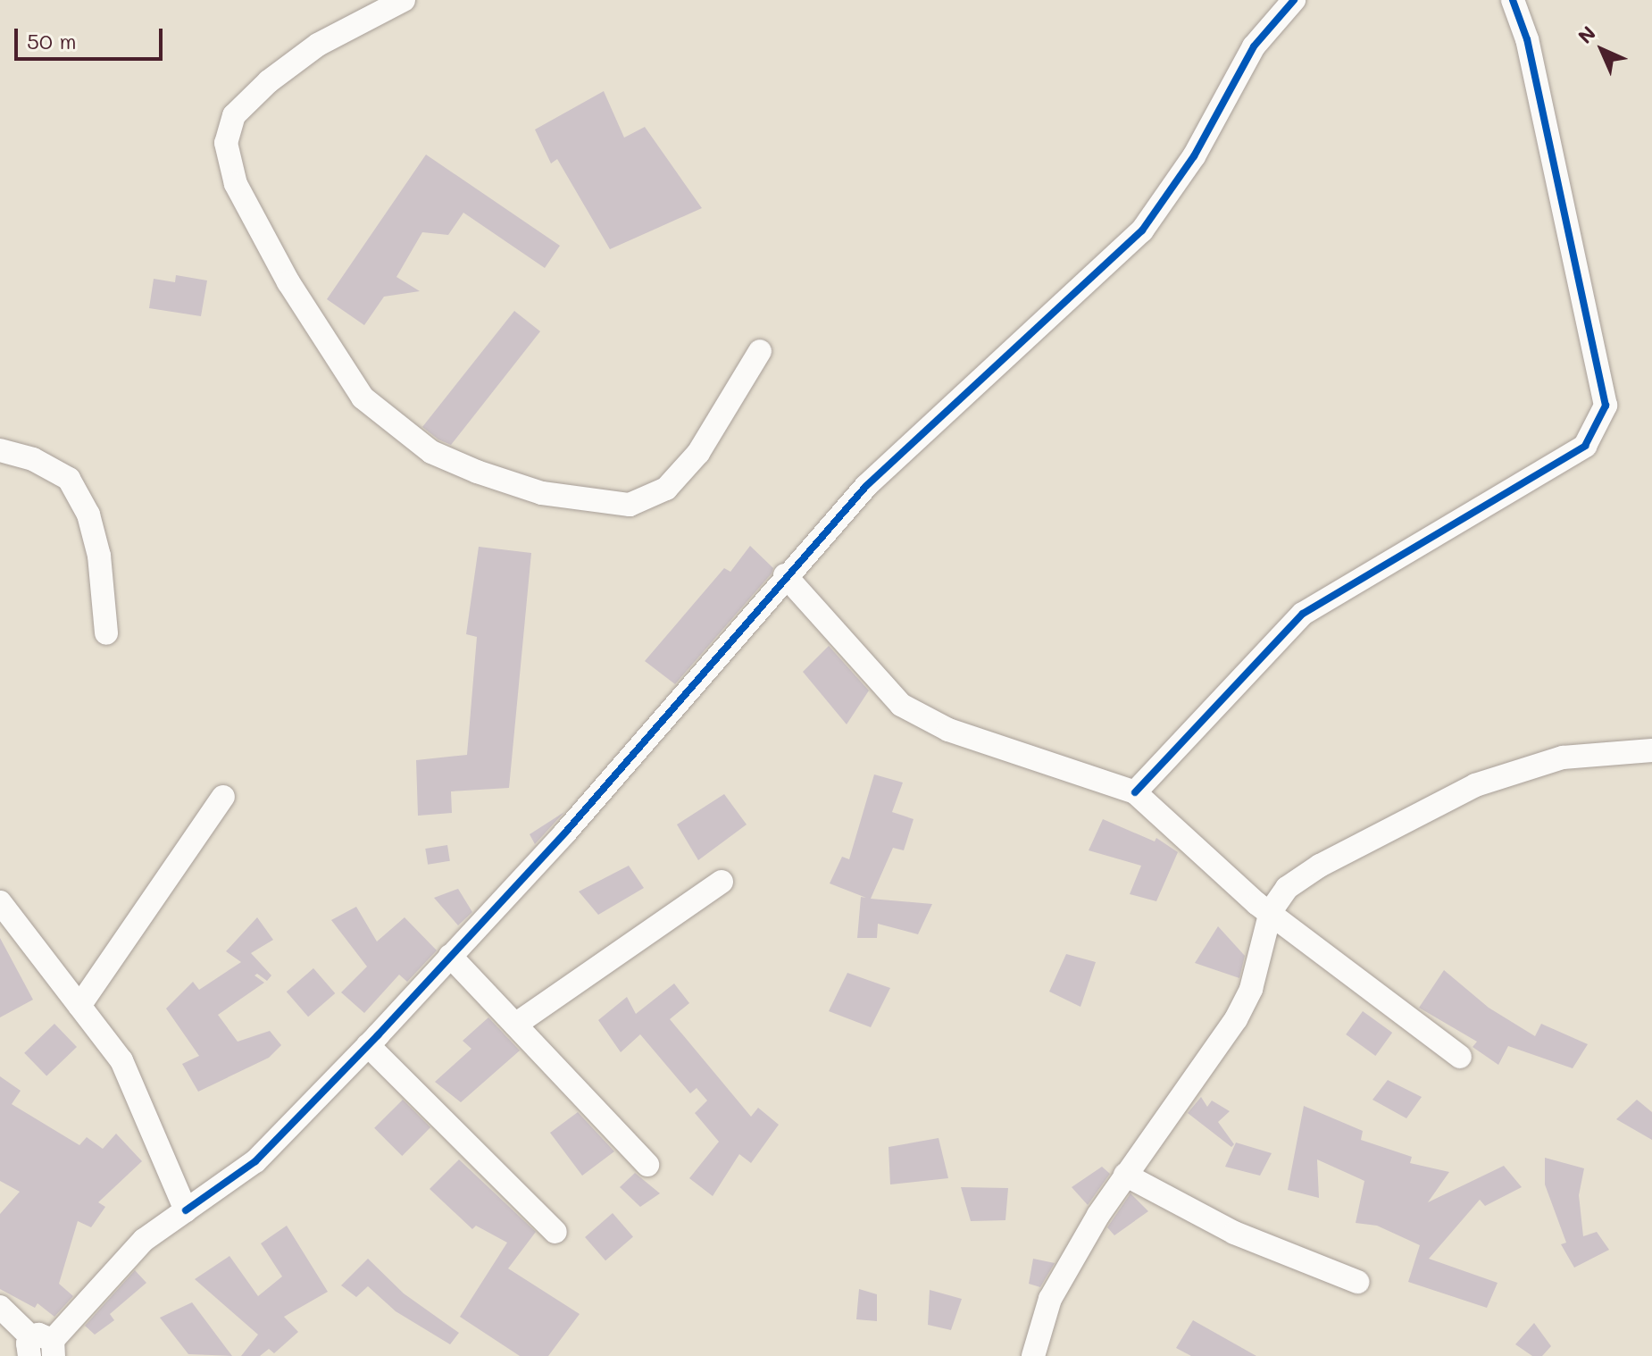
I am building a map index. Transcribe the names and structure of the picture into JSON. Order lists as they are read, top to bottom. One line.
{"scale_bar":"50 m","north":"top left"}
